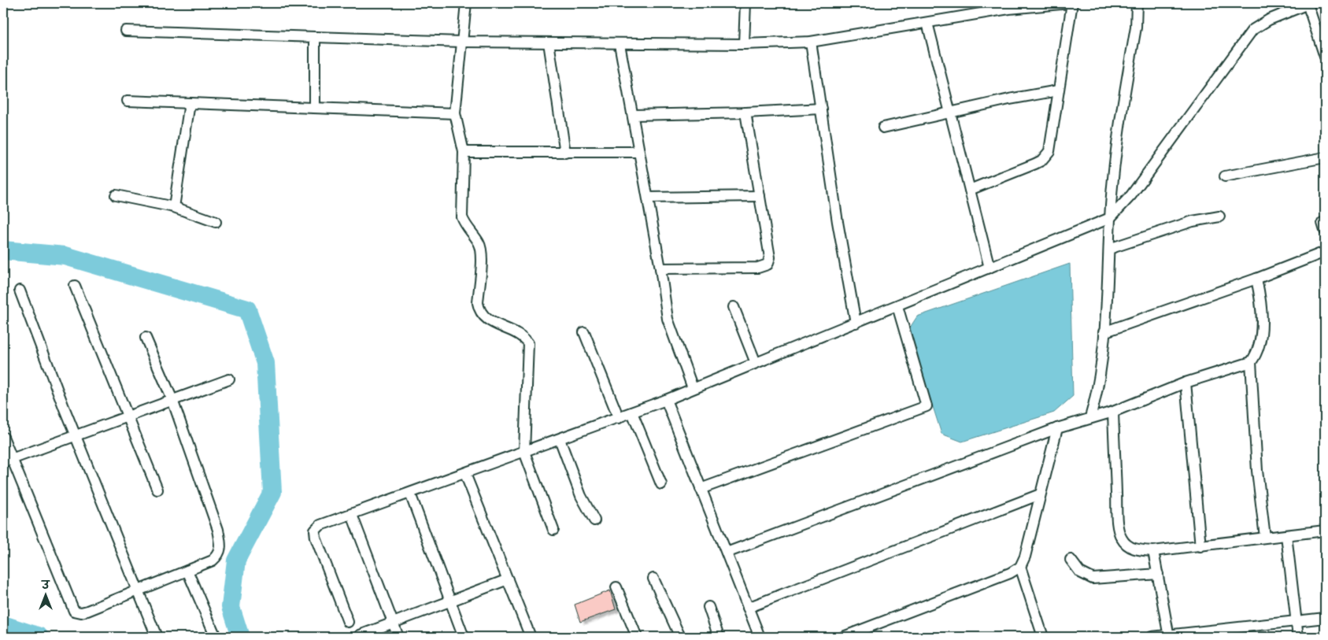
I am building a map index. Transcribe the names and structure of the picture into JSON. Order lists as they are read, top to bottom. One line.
{"north":"top"}
